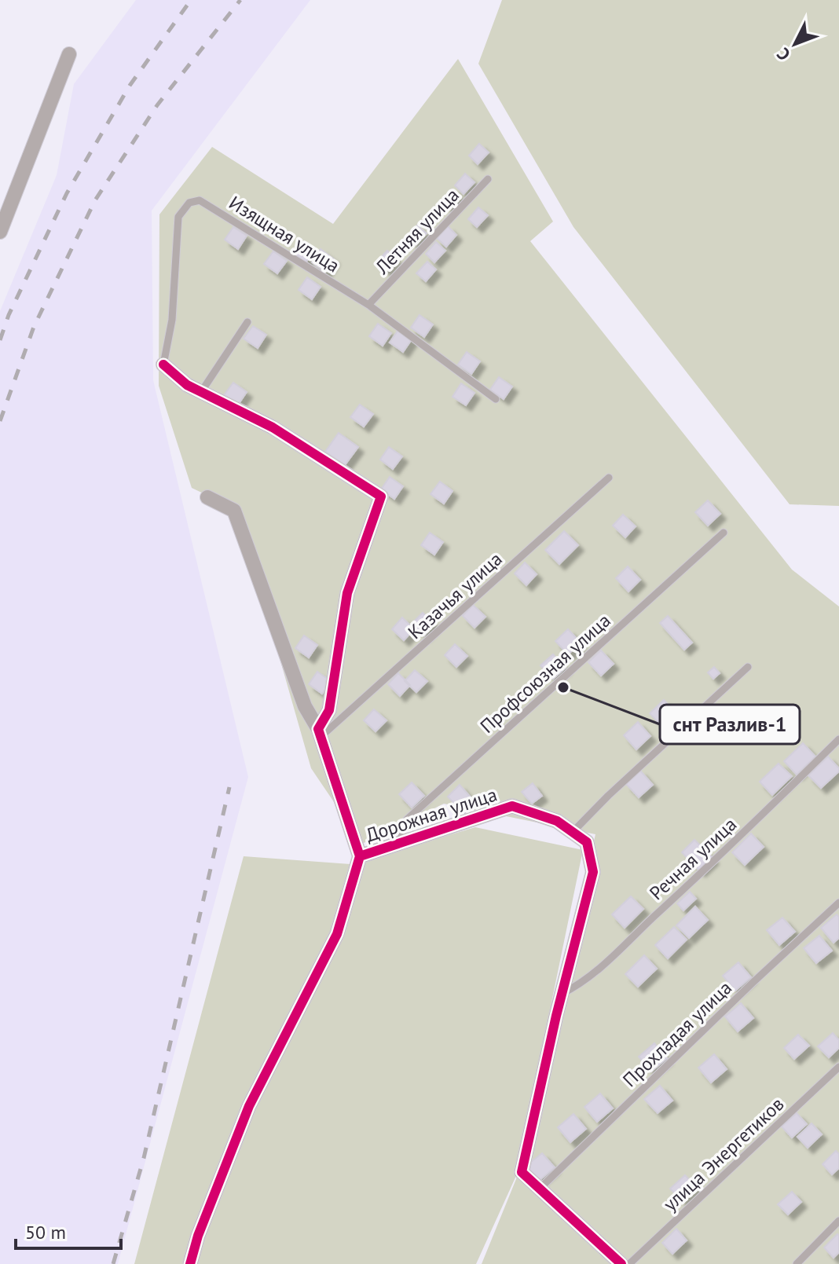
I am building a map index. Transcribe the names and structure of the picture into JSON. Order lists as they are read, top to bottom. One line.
{"streets":{"street":["Дорожная улица"],"lane":["Летняя улица","Изящная улица","Казачья улица","Профсоюзная улица","Речная улица","Прохладая улица","улица Энергетиков"]},"crossings":[["Летняя улица","Изящная улица"],["Казачья улица","Дорожная улица"],["Профсоюзная улица","Дорожная улица"],["Дорожная улица","Речная улица"],["Дорожная улица","Прохладая улица"]],"places":["снт Разлив-1"],"scale_bar":"50 m","north":"bottom left"}
